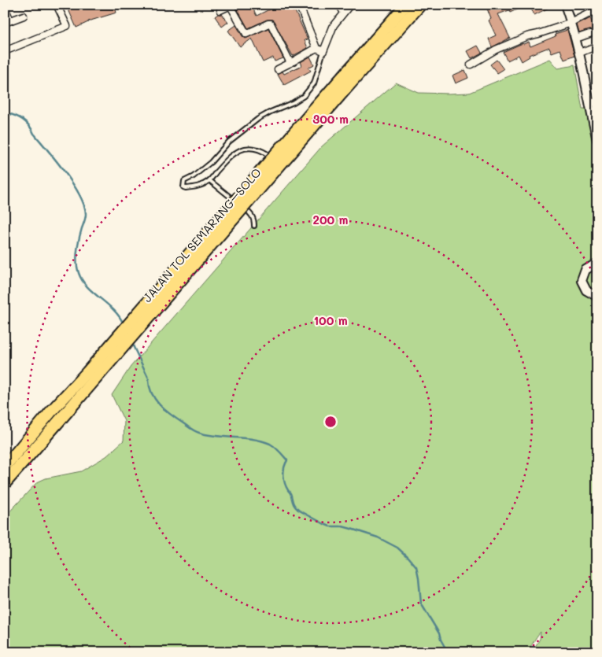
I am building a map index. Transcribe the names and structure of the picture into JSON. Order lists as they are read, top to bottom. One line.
{"streets":{"highway":["JALAN TOL SEMARANG–SOLO"]},"rings":["300 m","200 m","100 m"]}
